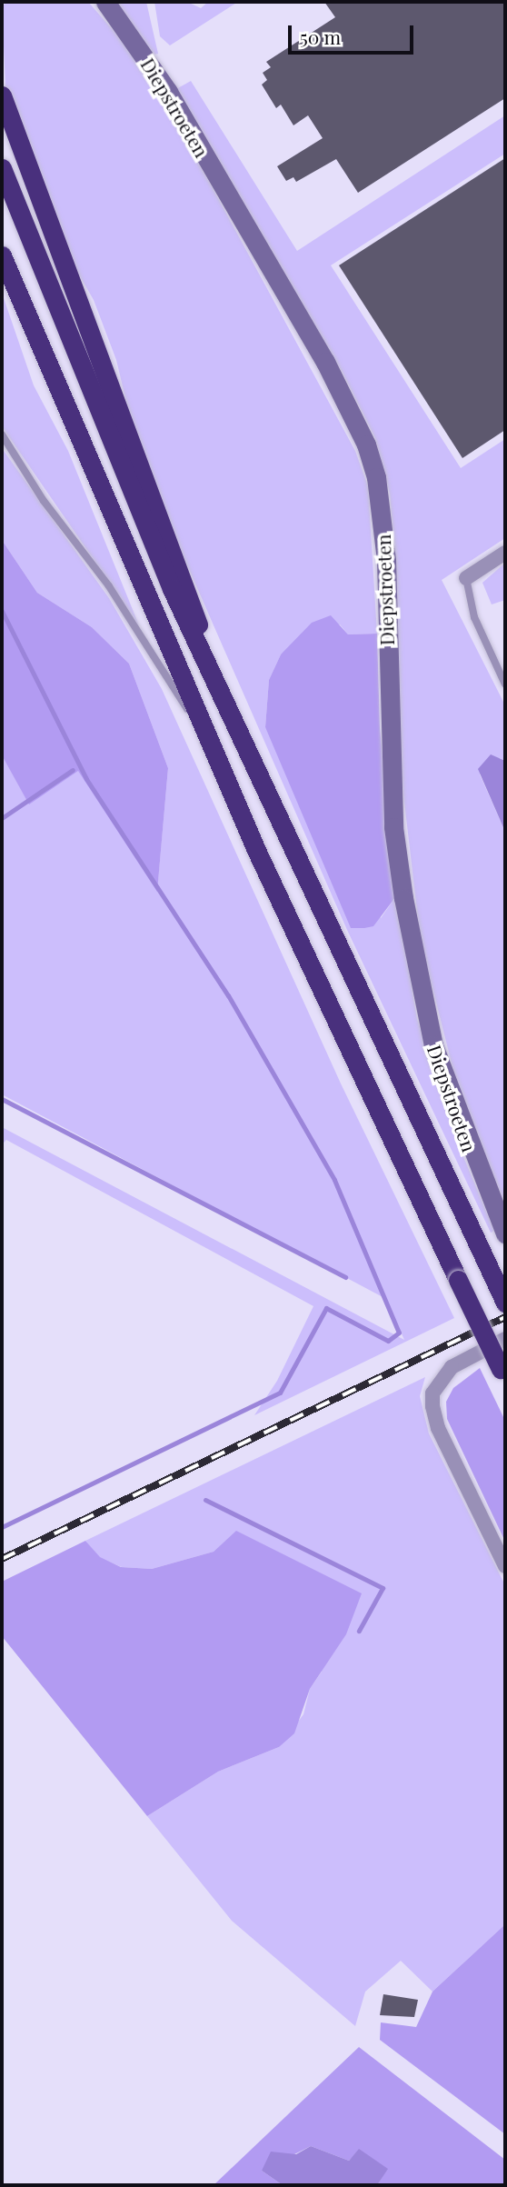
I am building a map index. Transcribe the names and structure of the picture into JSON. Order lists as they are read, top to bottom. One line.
{"streets":{"street":["Diepstroeten"]},"scale_bar":"50 m"}
